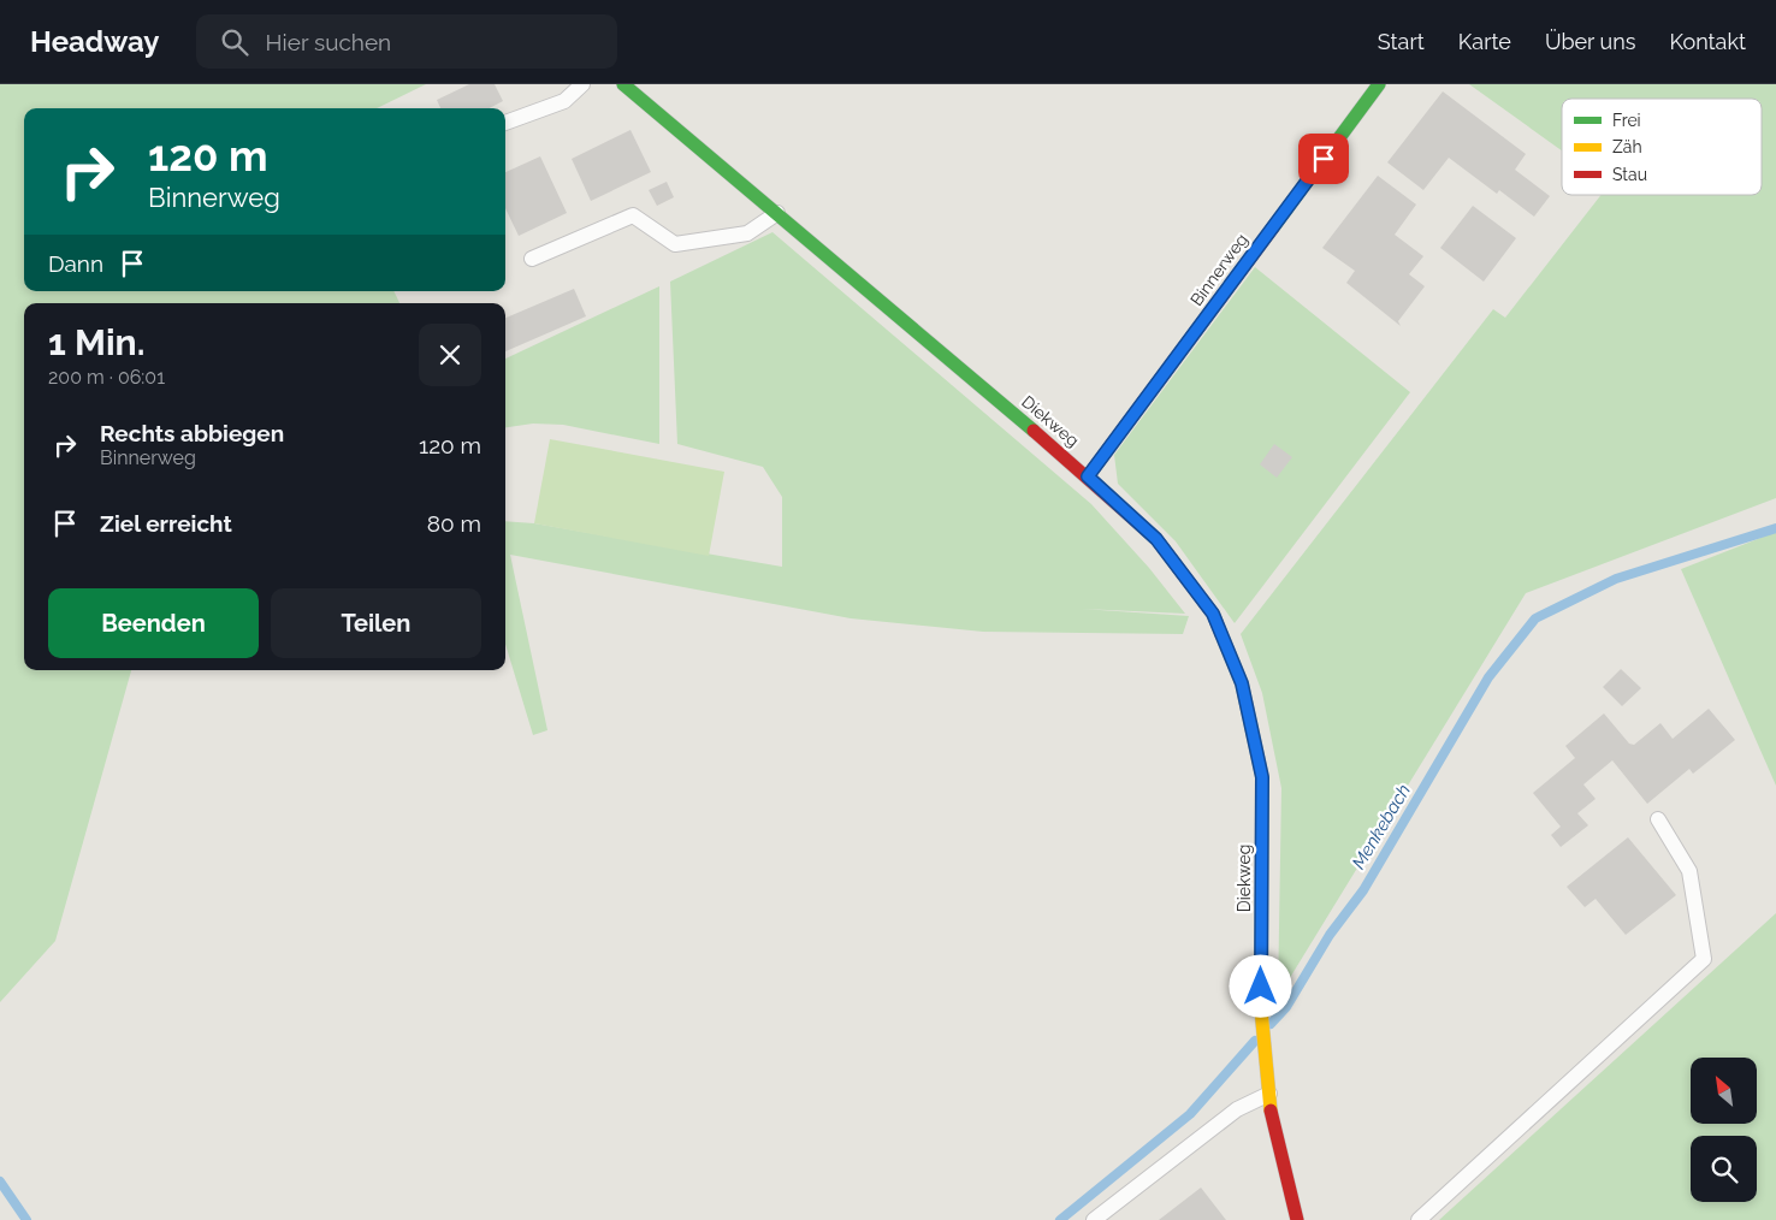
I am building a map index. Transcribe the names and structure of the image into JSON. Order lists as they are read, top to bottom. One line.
{"streets":{"street":["Binnerweg","Diekweg"]},"crossings":[["Binnerweg","Diekweg"]],"water":["Menkebach"],"legend":["Frei","Zäh","Stau"],"north":"top left","page":{"header":"Headway","search":"Hier suchen","nav":["Start","Karte","Über uns","Kontakt"],"turn":["120 m","Binnerweg"],"then":"Dann","heading":["1 Min.","200 m · 06:01"],"list":[{"name":"Rechts abbiegen","note":"Binnerweg","value":"120 m"},{"name":"Ziel erreicht","value":"80 m"}],"buttons":["Beenden","Teilen"]}}
